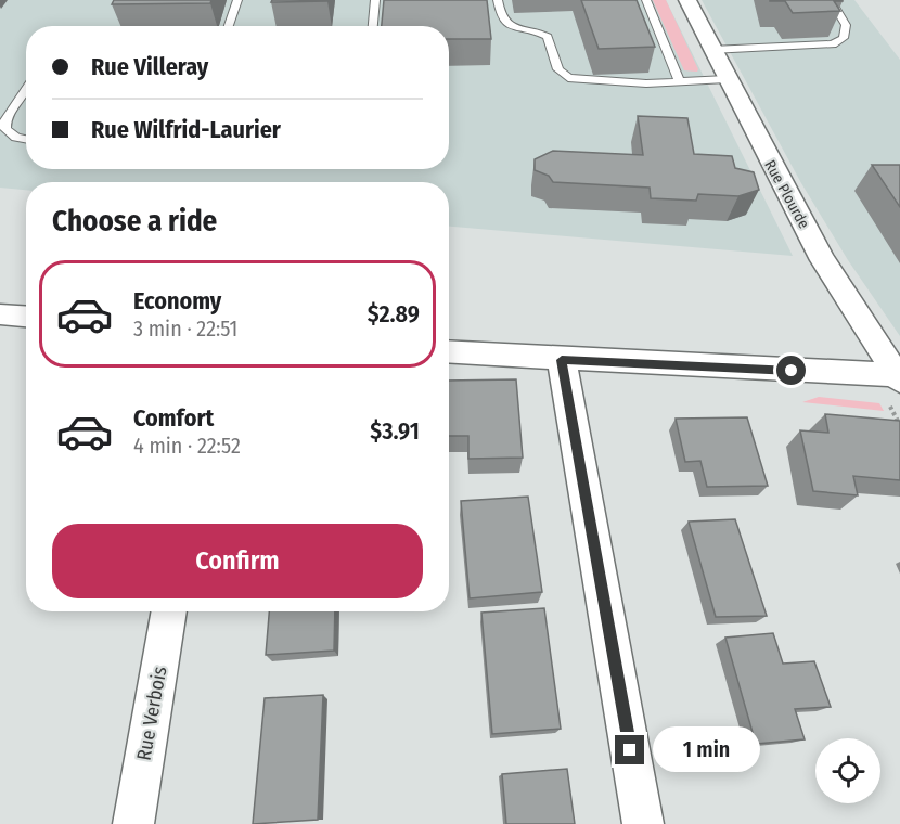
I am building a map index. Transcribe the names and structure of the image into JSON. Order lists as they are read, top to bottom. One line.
{"streets":{"street":["Rue Plourde","Rue Verbois"]},"page":{"banner":["Rue Villeray","Rue Wilfrid-Laurier"],"heading":"Choose a ride","list":[{"name":"Economy","note":"3 min · 22:51","value":"$2.89"},{"name":"Comfort","note":"4 min · 22:52","value":"$3.91"}],"buttons":"Confirm","bubble":"1 min"}}
